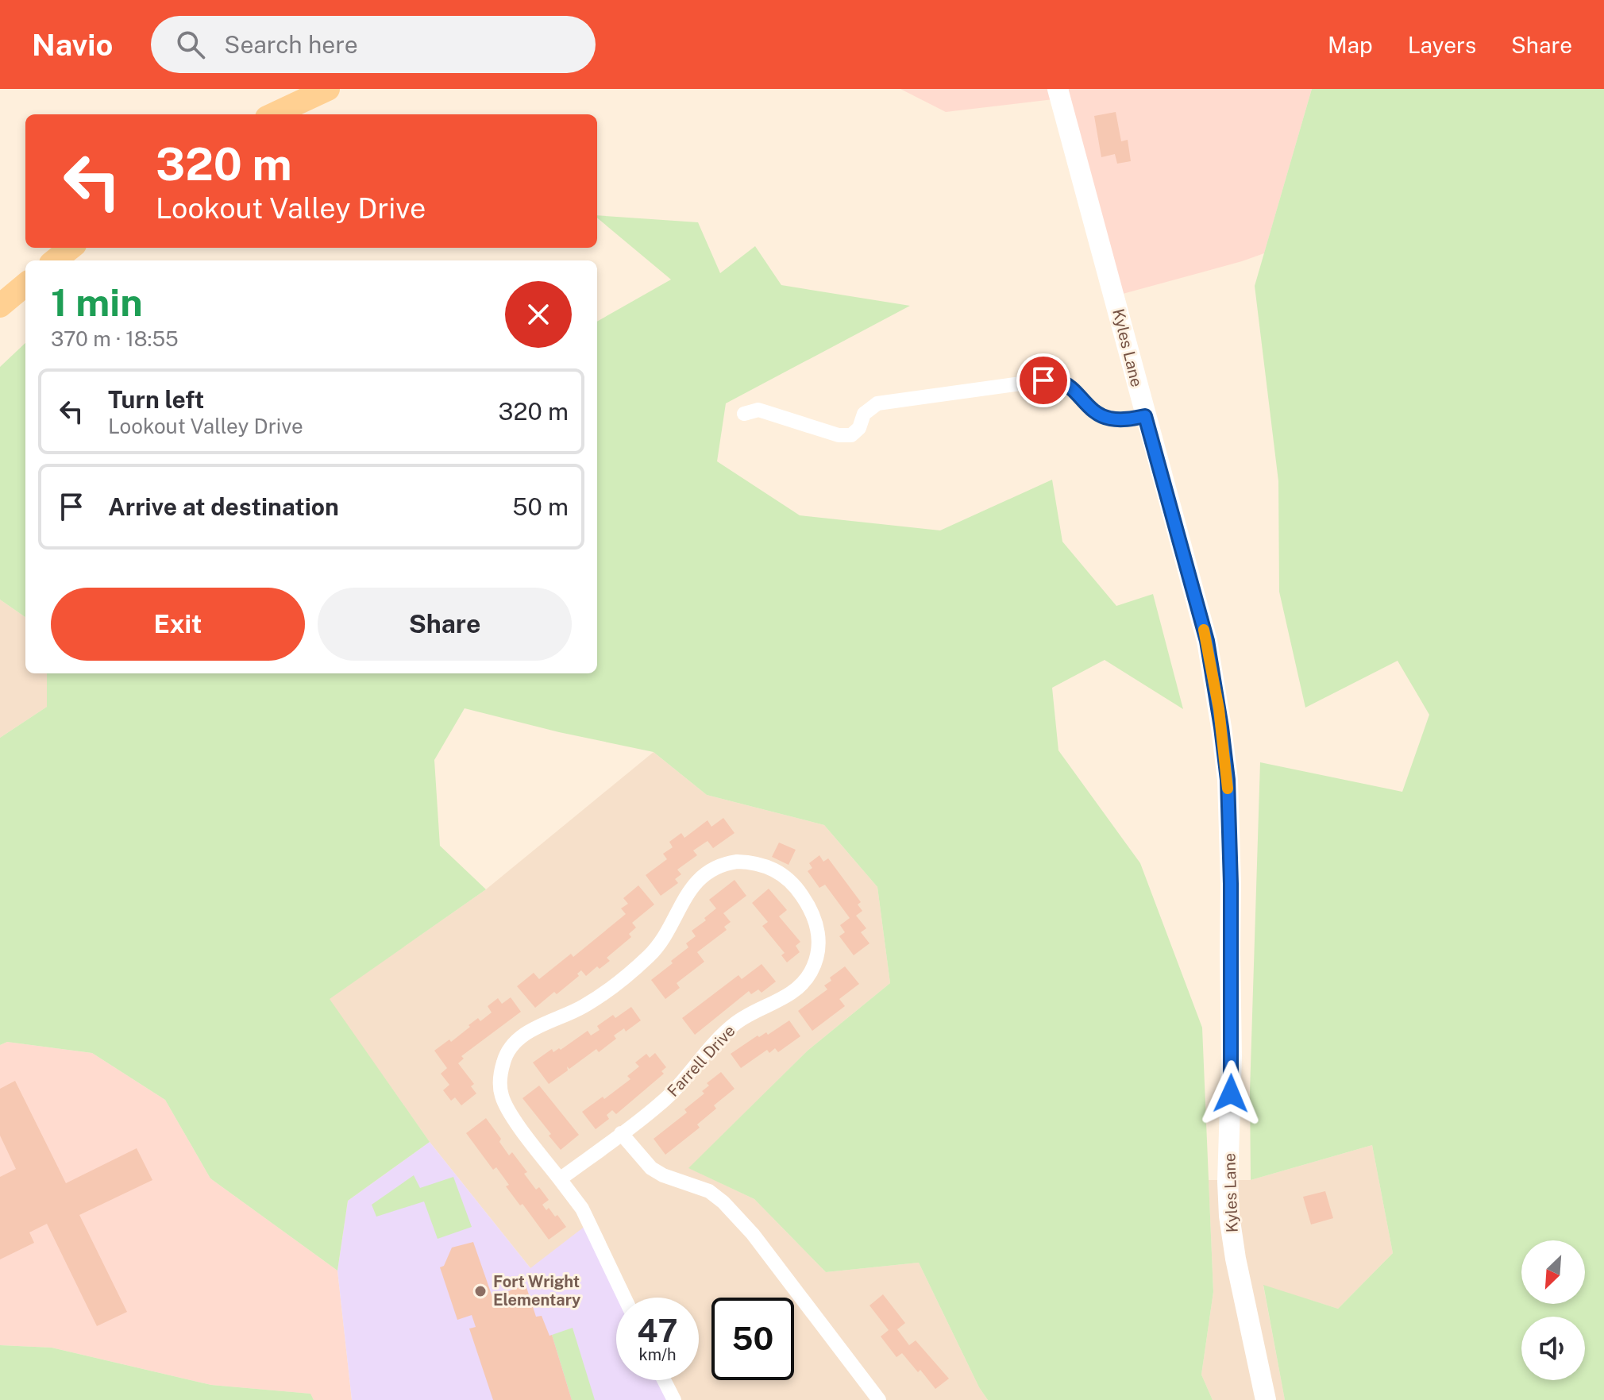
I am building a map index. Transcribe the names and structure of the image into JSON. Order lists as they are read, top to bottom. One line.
{"streets":{"main road":["Kyles Lane"],"street":["Farrell Drive"]},"places":["Fort Wright Elementary"],"north":"bottom left","page":{"header":"Navio","search":"Search here","nav":["Map","Layers","Share"],"turn":["320 m","Lookout Valley Drive"],"heading":["1 min","370 m · 18:55"],"list":[{"name":"Turn left","note":"Lookout Valley Drive","value":"320 m"},{"name":"Arrive at destination","value":"50 m"}],"buttons":["Exit","Share"],"speed":"47 km/h","limit":"50"}}
